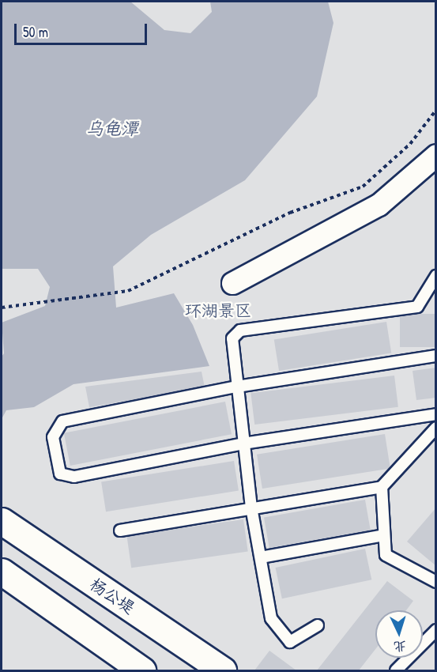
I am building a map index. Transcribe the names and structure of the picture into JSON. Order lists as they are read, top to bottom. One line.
{"streets":{"main road":["杨公堤"]},"water":["乌龟潭"],"parks":["环湖景区"],"scale_bar":"50 m","north":"bottom"}
